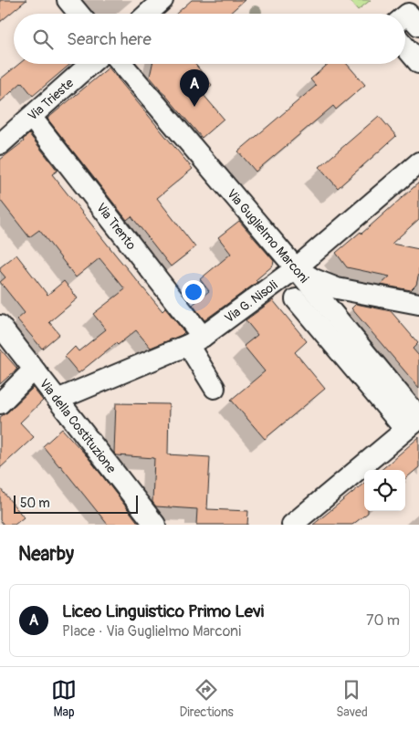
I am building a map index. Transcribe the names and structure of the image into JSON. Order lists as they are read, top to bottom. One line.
{"streets":{"street":["Via Trieste","Via Trento","Via Guglielmo Marconi","Via G. Nisoli","Via della Costituzione"]},"crossings":[["Via Trieste","Via Trento"],["Via Trento","Via G. Nisoli"],["Via Guglielmo Marconi","Via G. Nisoli"],["Via G. Nisoli","Via della Costituzione"]],"scale_bar":"50 m","page":{"search":"Search here","pins":"A","scale":"50 m","heading":"Nearby","list":[{"mark":"A","name":"Liceo Linguistico Primo Levi","note":"Place · Via Guglielmo Marconi","value":"70 m"}],"nav":["Map","Directions","Saved"]}}
